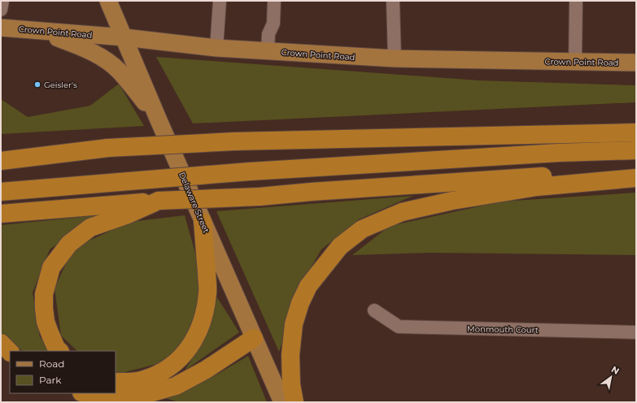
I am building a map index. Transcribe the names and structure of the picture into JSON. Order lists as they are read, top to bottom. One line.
{"streets":{"main road":["Crown Point Road","Delaware Street"],"street":["Monmouth Court"]},"crossings":[["Crown Point Road","Delaware Street"]],"places":["Geisler's"],"legend":["Road","Park"],"north":"top right"}
